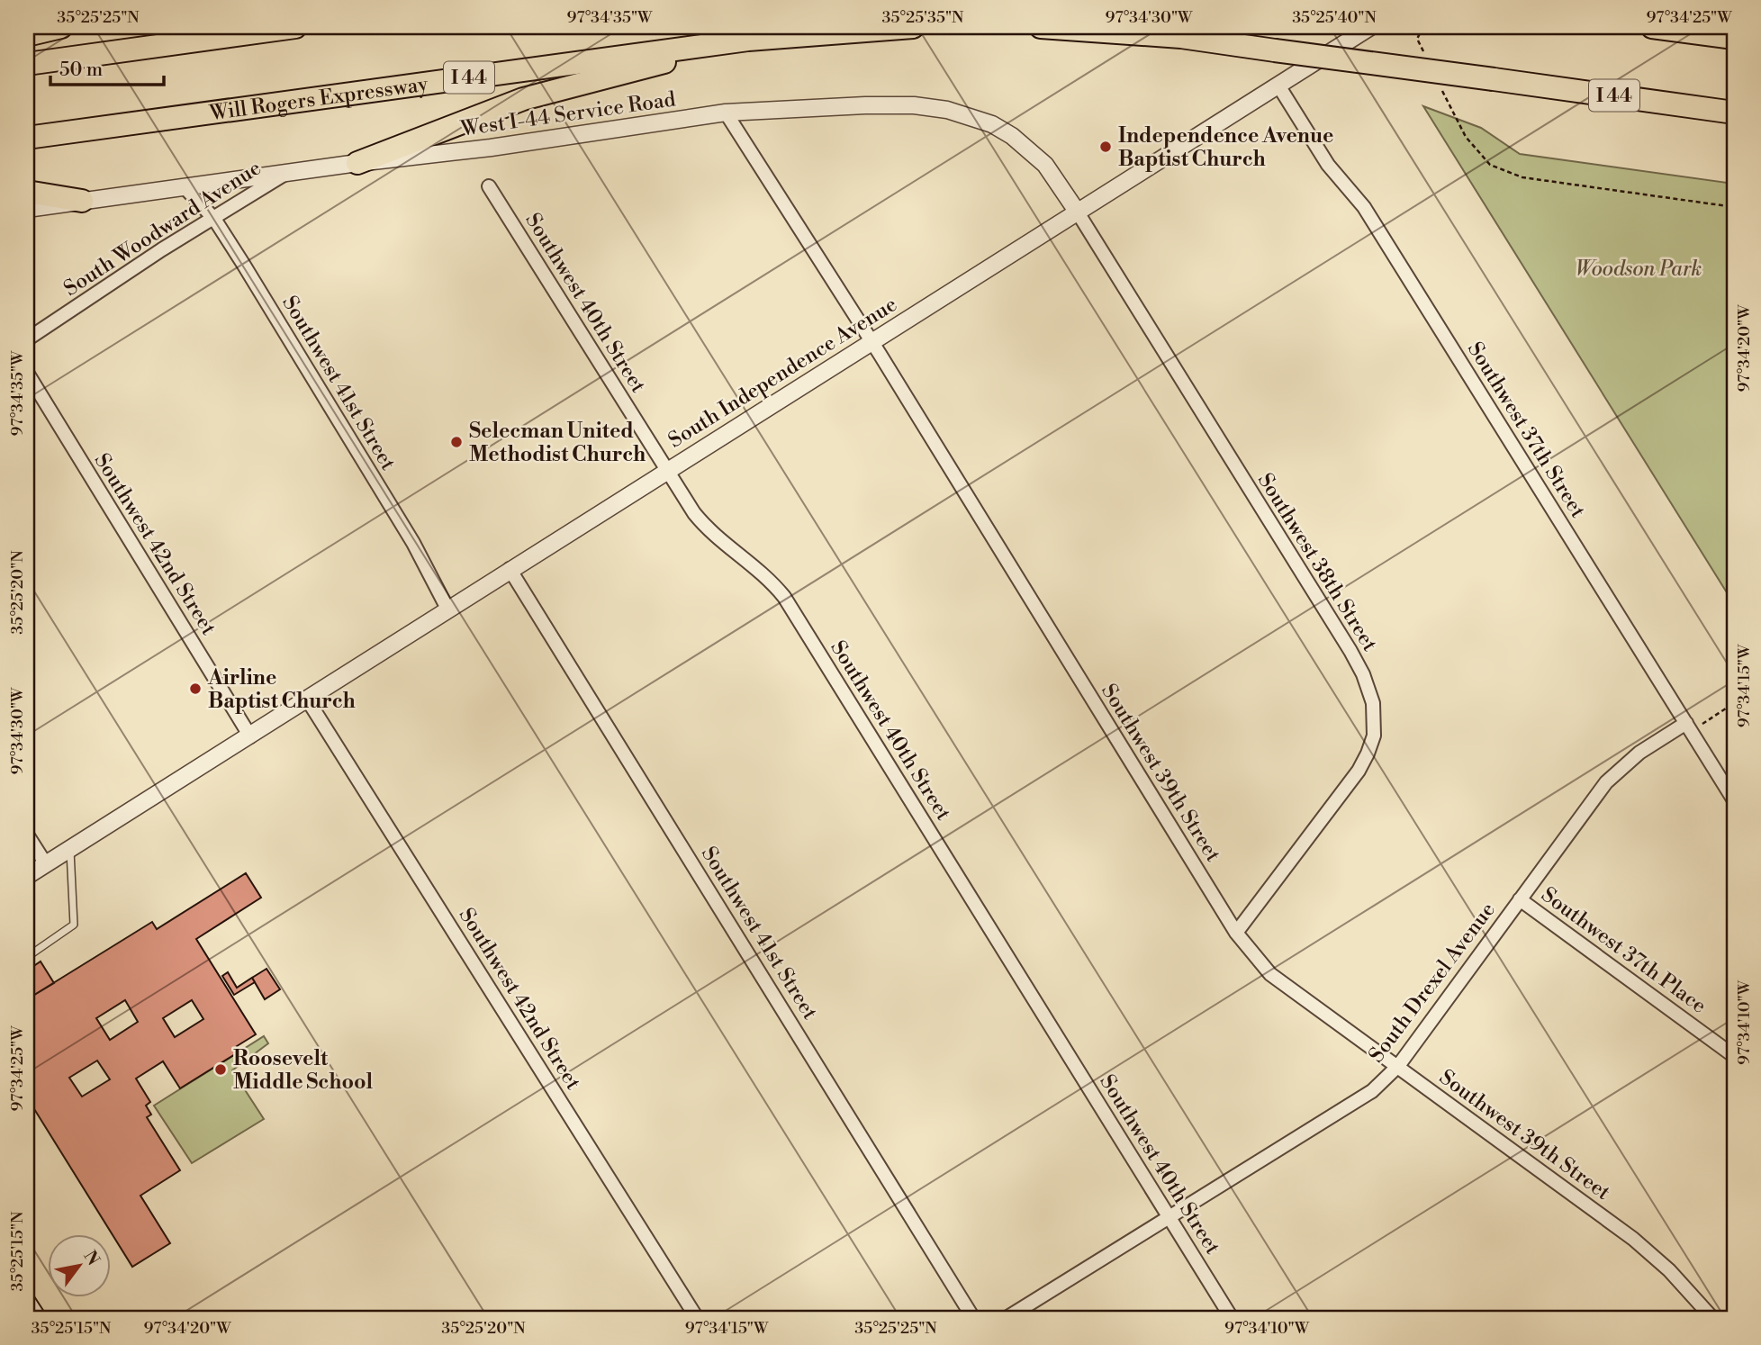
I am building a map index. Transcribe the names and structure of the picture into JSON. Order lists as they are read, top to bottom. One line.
{"streets":{"highway":["I 44","Will Rogers Expressway"],"street":["West I-44 Service Road","South Woodward Avenue","Southwest 40th Street","South Independence Avenue","Southwest 41st Street","Southwest 37th Street","Southwest 42nd Street","Southwest 38th Street","Southwest 39th Street","Southwest 37th Place","South Drexel Avenue"]},"crossings":[["West I-44 Service Road","South Woodward Avenue"],["West I-44 Service Road","South Independence Avenue"],["West I-44 Service Road","Southwest 41st Street"],["West I-44 Service Road","Southwest 38th Street"],["West I-44 Service Road","Southwest 39th Street"],["South Woodward Avenue","Southwest 41st Street"],["Southwest 40th Street","South Independence Avenue"],["Southwest 40th Street","South Drexel Avenue"],["South Independence Avenue","Southwest 41st Street"],["South Independence Avenue","Southwest 37th Street"],["South Independence Avenue","Southwest 42nd Street"],["South Independence Avenue","Southwest 38th Street"],["South Independence Avenue","Southwest 39th Street"],["Southwest 37th Street","South Drexel Avenue"],["Southwest 38th Street","Southwest 39th Street"],["Southwest 39th Street","South Drexel Avenue"],["Southwest 37th Place","South Drexel Avenue"]],"parks":["Woodson Park"],"places":["Independence Avenue Baptist Church","Selecman United Methodist Church","Airline Baptist Church","Roosevelt Middle School"],"scale_bar":"50 m","north":"top right","coordinates":["35°25'25\"N","97°34'35\"W","35°25'35\"N","97°34'30\"W","35°25'40\"N","97°34'25\"W","97°34'20\"W","35°25'20\"N","97°34'15\"W","97°34'10\"W","35°25'15\"N"]}
